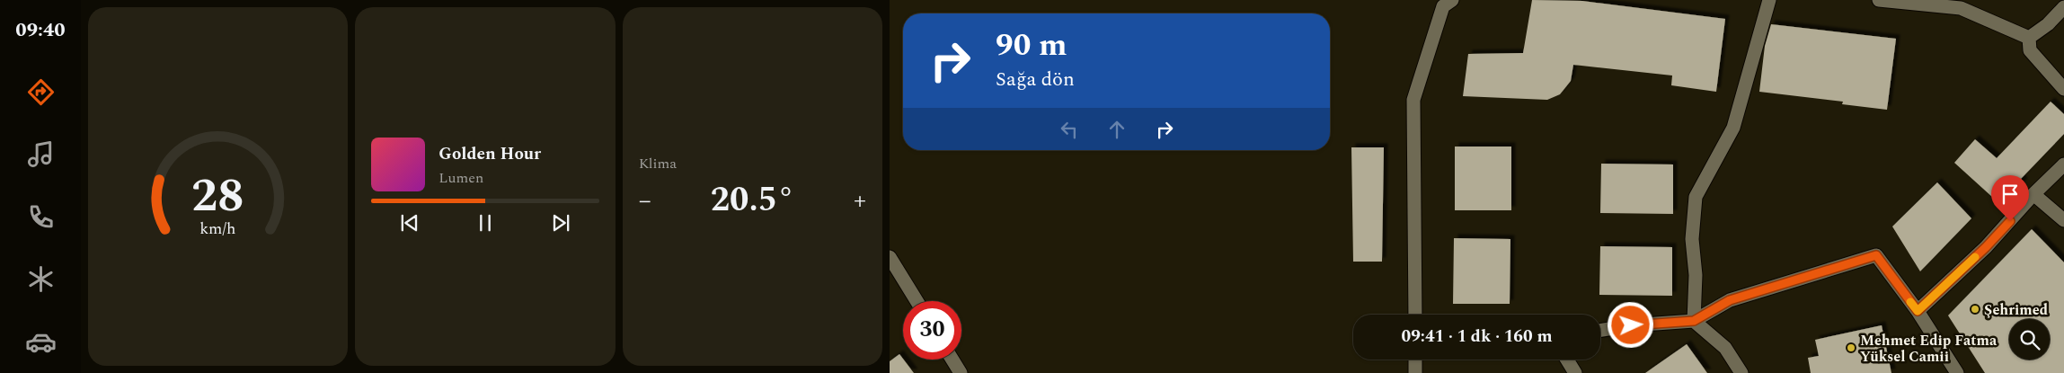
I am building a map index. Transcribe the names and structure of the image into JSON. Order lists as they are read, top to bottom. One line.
{"places":["Şehrimed","Mehmet Edip Fatma Yüksel Camii"],"page":{"tabs":"09:40","tile":"Klima","turn":["90 m","Sağa dön"],"song":["Golden Hour","Lumen"],"heat":["−","20.5°","+"],"limit":"30","trip":"09:41 · 1 dk · 160 m","gauge":["28","km/h"]}}
